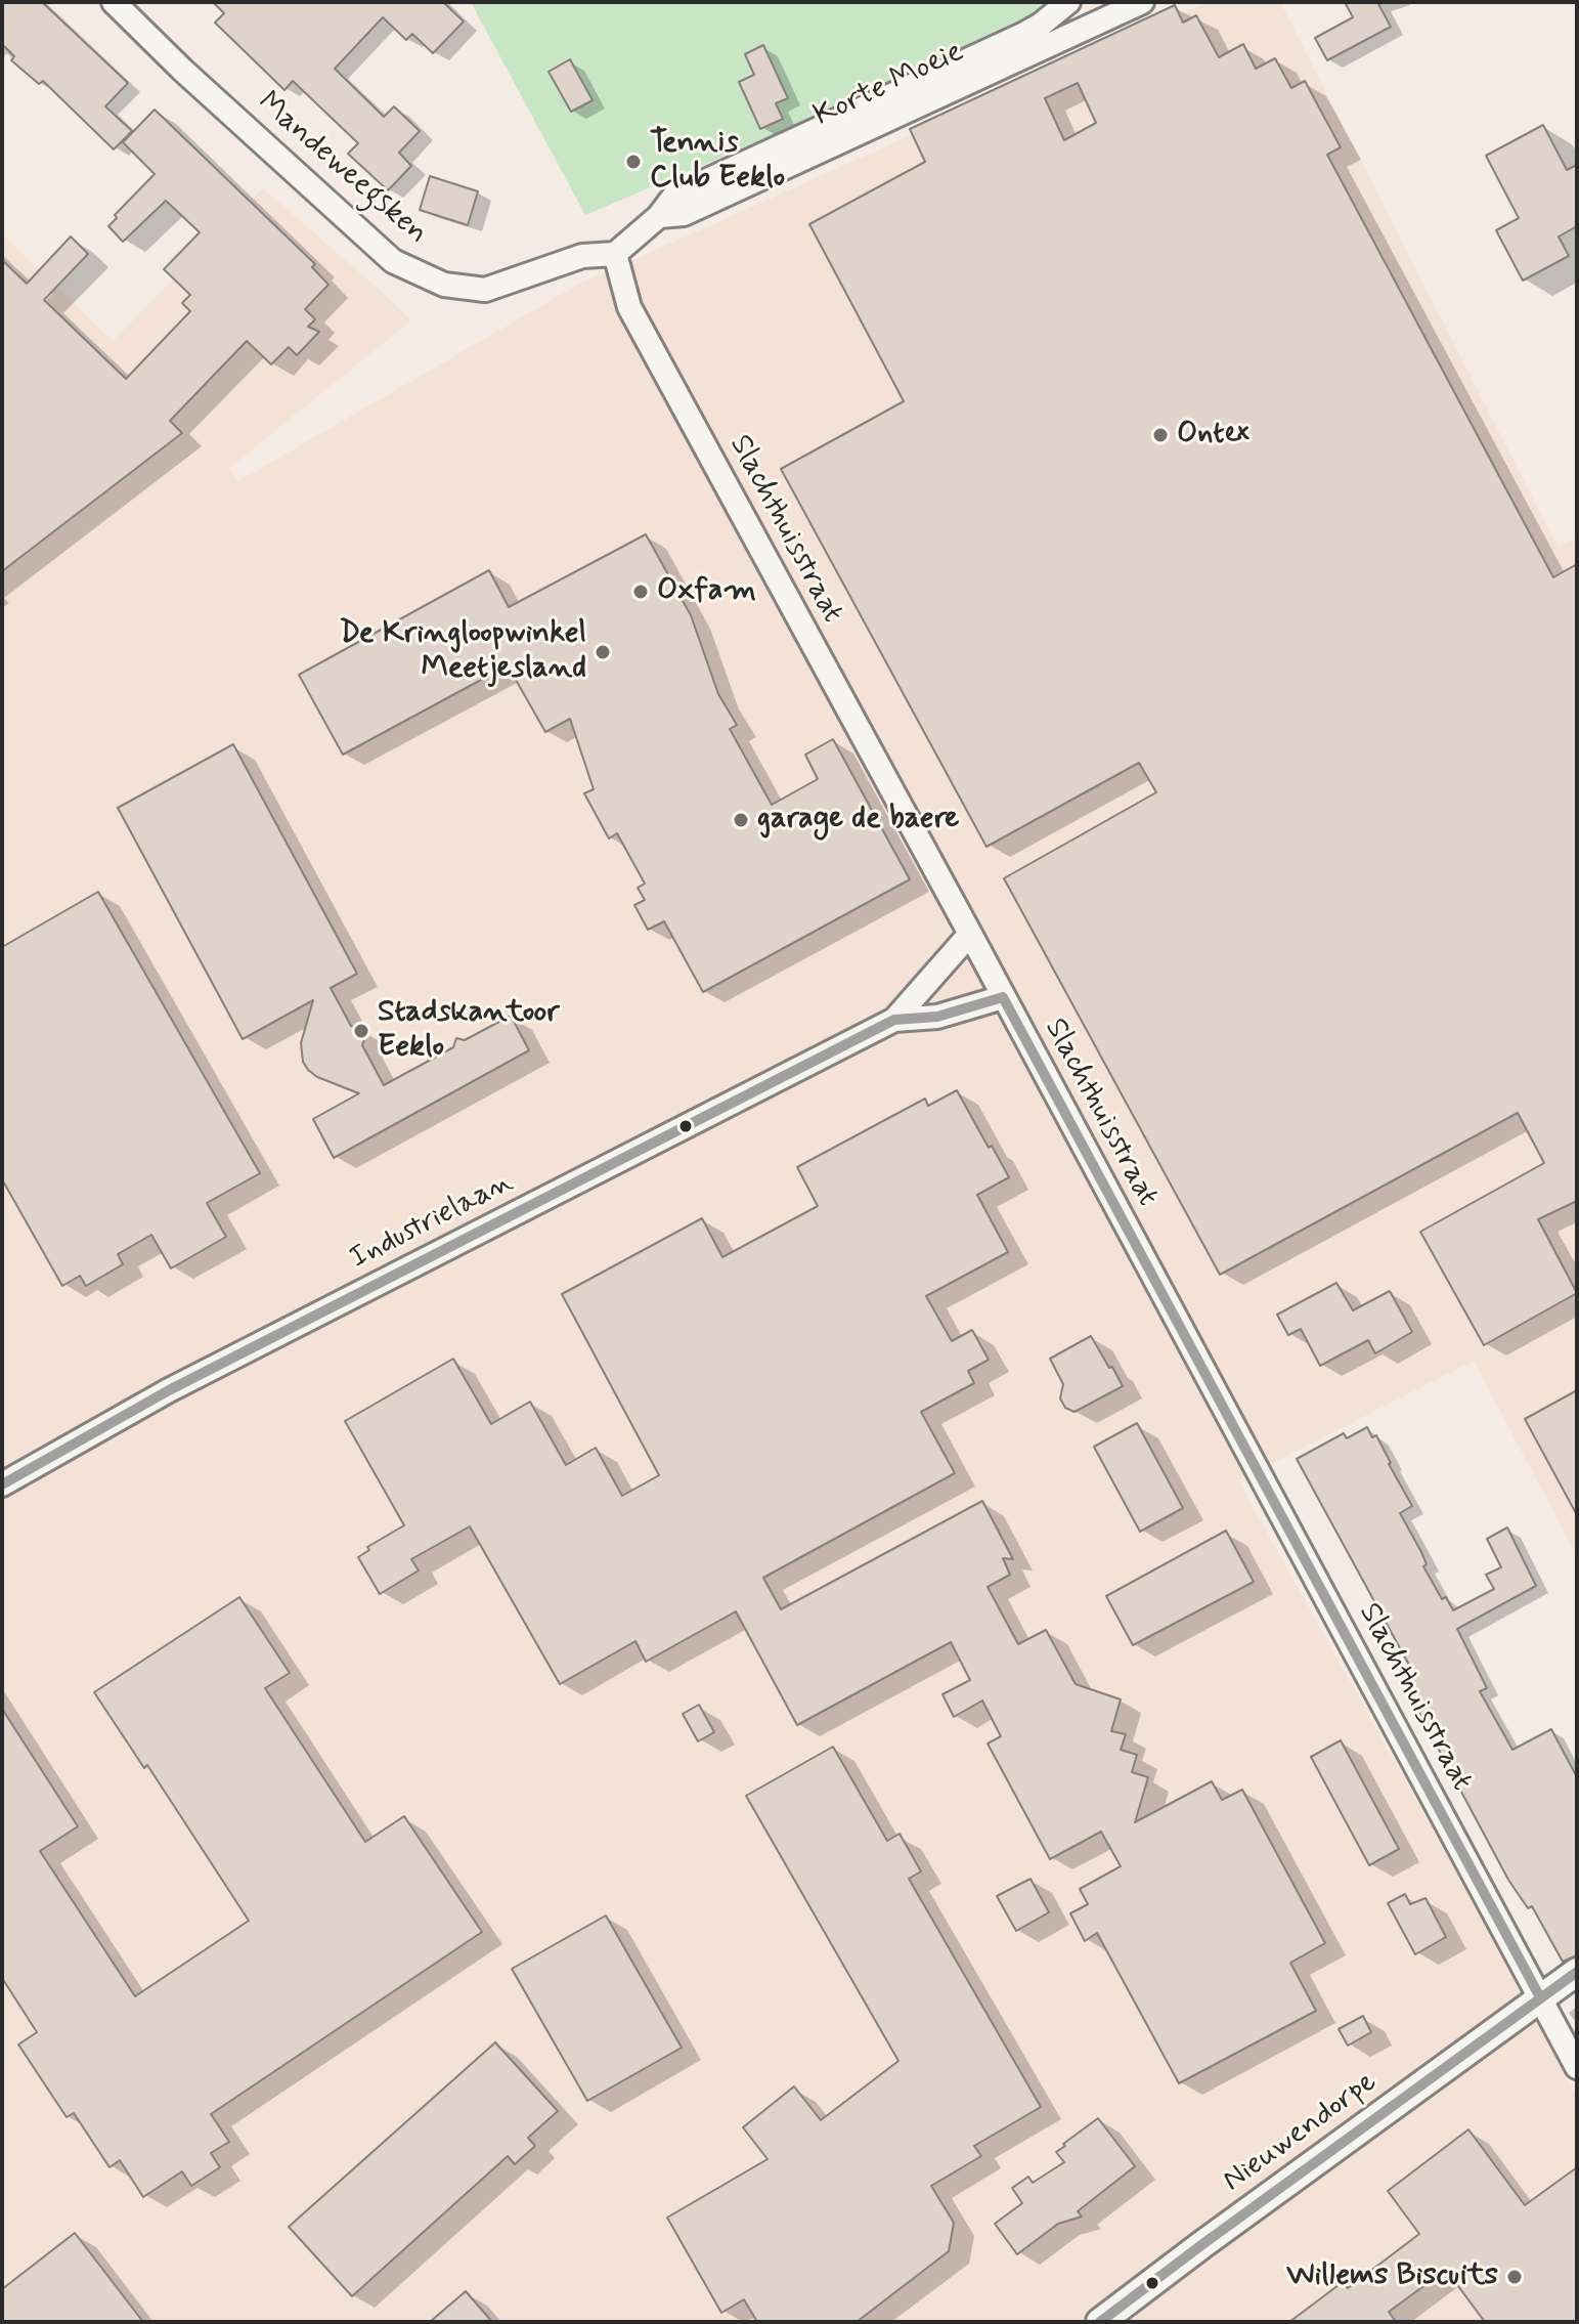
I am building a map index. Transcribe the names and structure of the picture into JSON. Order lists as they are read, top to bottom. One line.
{"streets":{"street":["Korte Moeie","Mandeweegsken","Slachthuisstraat","Industrielaan","Nieuwendorpe"]},"crossings":[["Korte Moeie","Mandeweegsken"],["Korte Moeie","Slachthuisstraat"],["Mandeweegsken","Slachthuisstraat"],["Slachthuisstraat","Industrielaan"],["Slachthuisstraat","Nieuwendorpe"]],"places":["Tennis Club Eeklo","Ontex","Oxfam","De Kringloopwinkel Meetjesland","garage de baere","Stadskantoor Eeklo","Willems Biscuits"]}
